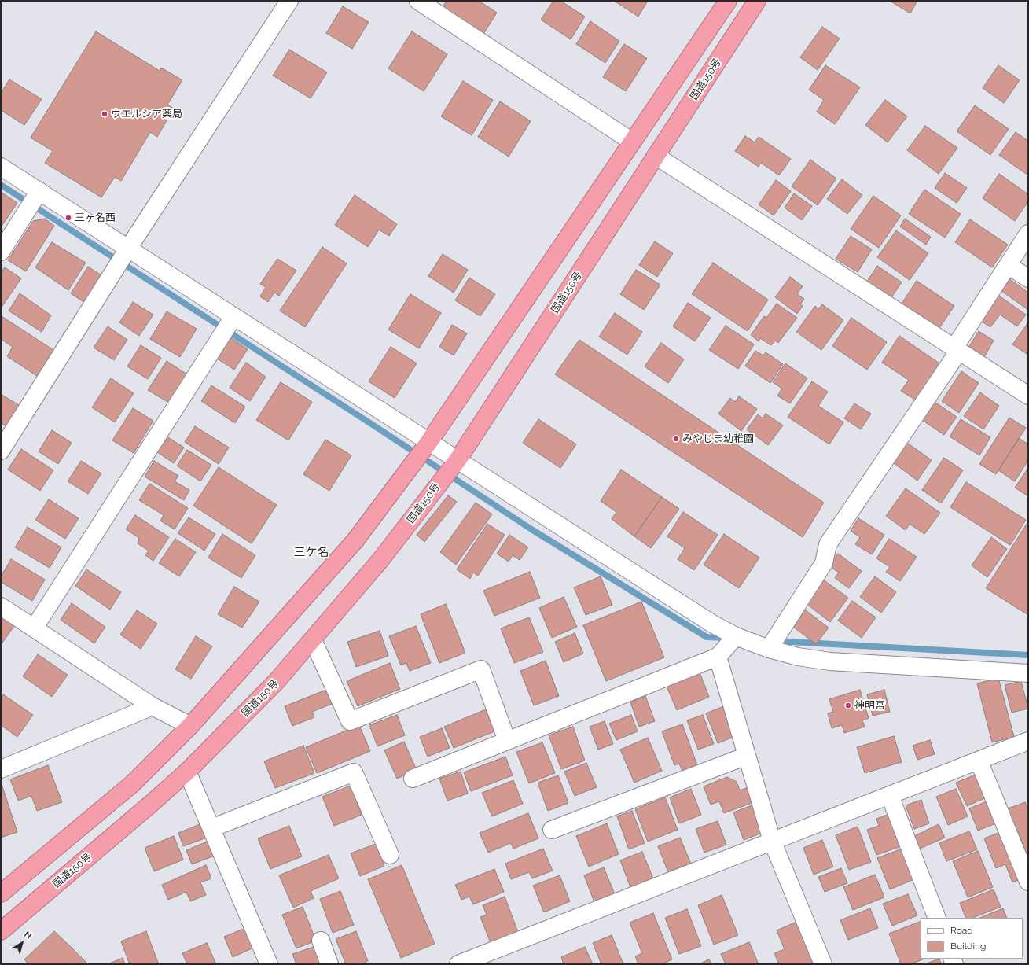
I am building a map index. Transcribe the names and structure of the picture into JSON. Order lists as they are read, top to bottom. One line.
{"streets":{"highway":["国道150号"]},"districts":["三ケ名"],"places":["ウエルシア薬局","三ヶ名西","みやじま幼稚園","神明宮"],"legend":["Road","Building"],"north":"top right"}
